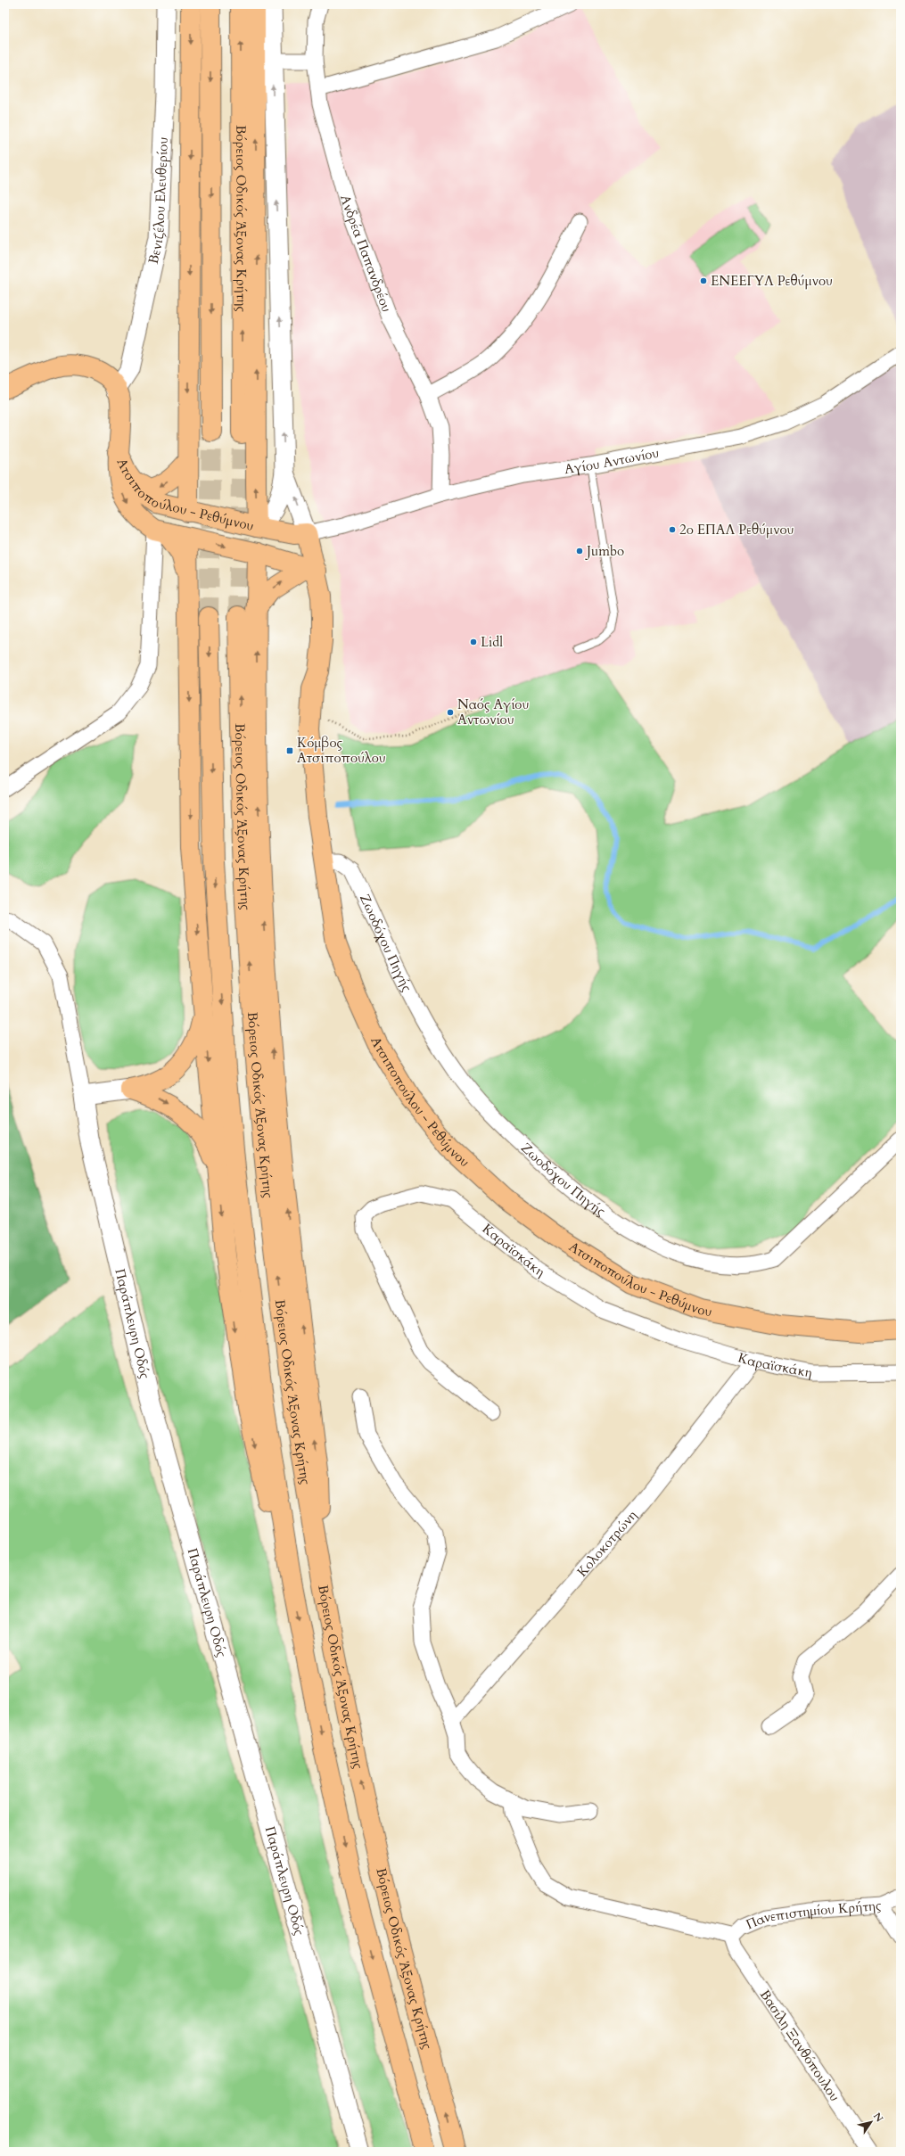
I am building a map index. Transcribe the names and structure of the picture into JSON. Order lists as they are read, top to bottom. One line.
{"streets":{"main road":["Βόρειος Οδικός Άξονας Κρήτης","Ατσιποπούλου - Ρεθύμνου"],"street":["Βενιζέλου Ελευθερίου","Ανδρέα Παπανδρέου","Αγίου Αντωνίου","Ζωοδόχου Πηγής","Καραϊσκάκη","Παράπλευρη Οδός","Κολοκοτρώνη","Πανεπιστημίου Κρήτης","Βασίλη Ξανθόπουλου"]},"crossings":[["Ανδρέα Παπανδρέου","Αγίου Αντωνίου"],["Αγίου Αντωνίου","Ατσιποπούλου - Ρεθύμνου"],["Ατσιποπούλου - Ρεθύμνου","Ζωοδόχου Πηγής"],["Καραϊσκάκη","Κολοκοτρώνη"],["Πανεπιστημίου Κρήτης","Βασίλη Ξανθόπουλου"]],"places":{"other":["ΕΝΕΕΓΥΛ Ρεθύμνου","2ο ΕΠΑΛ Ρεθύμνου","Jumbo","Lidl","Ναός Αγίου Αντωνίου"],"transit":["Κόμβος Ατσιποπούλου"]},"north":"top right"}
